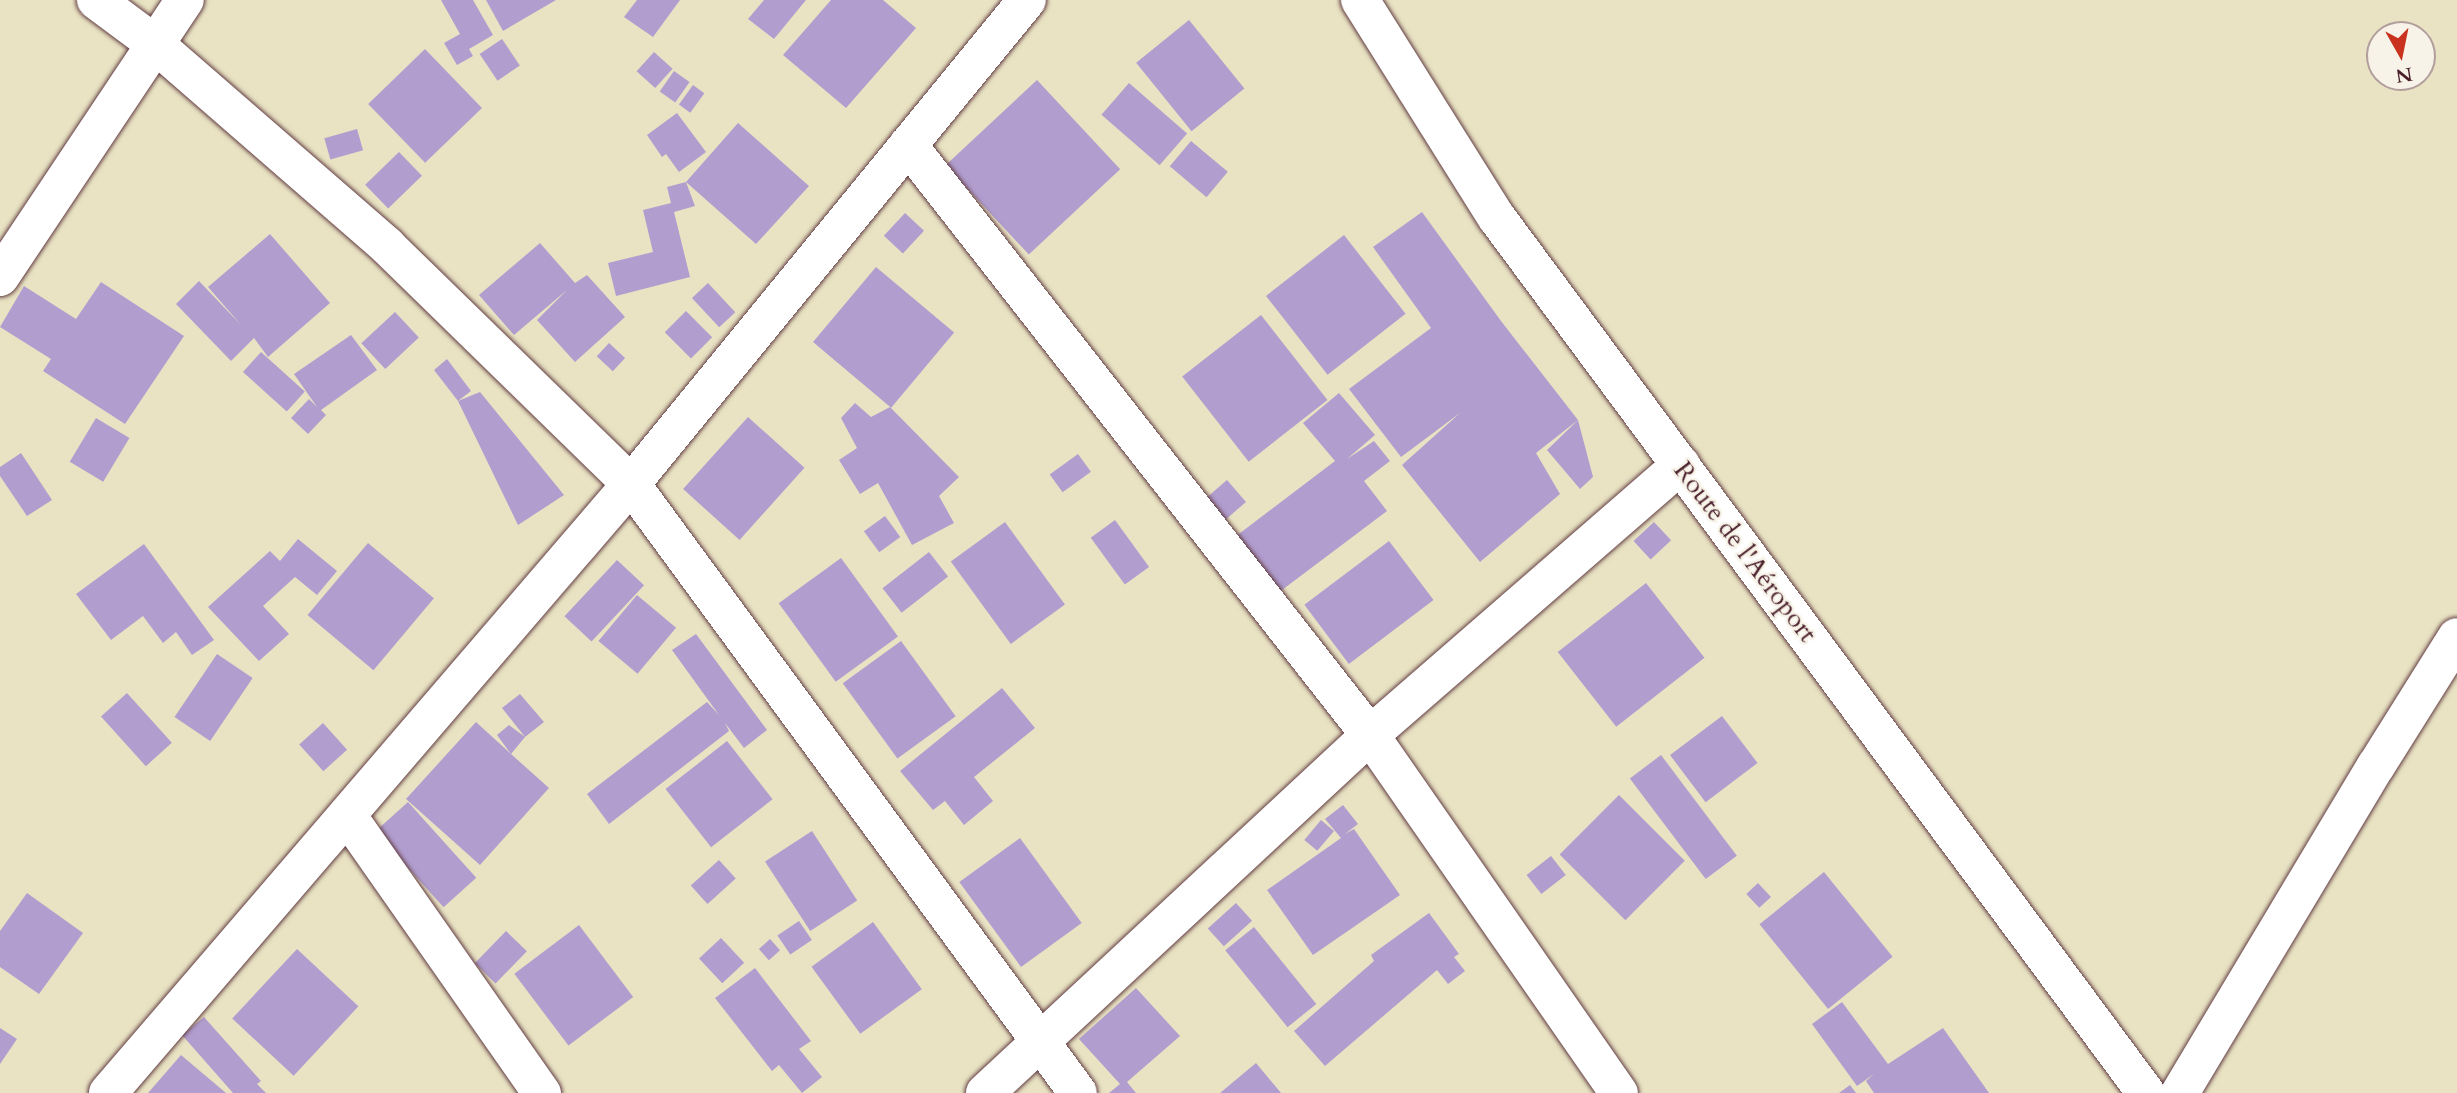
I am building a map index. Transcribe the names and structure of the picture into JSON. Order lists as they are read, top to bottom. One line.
{"streets":{"street":["Route de l'Aéroport"]},"north":"bottom"}
